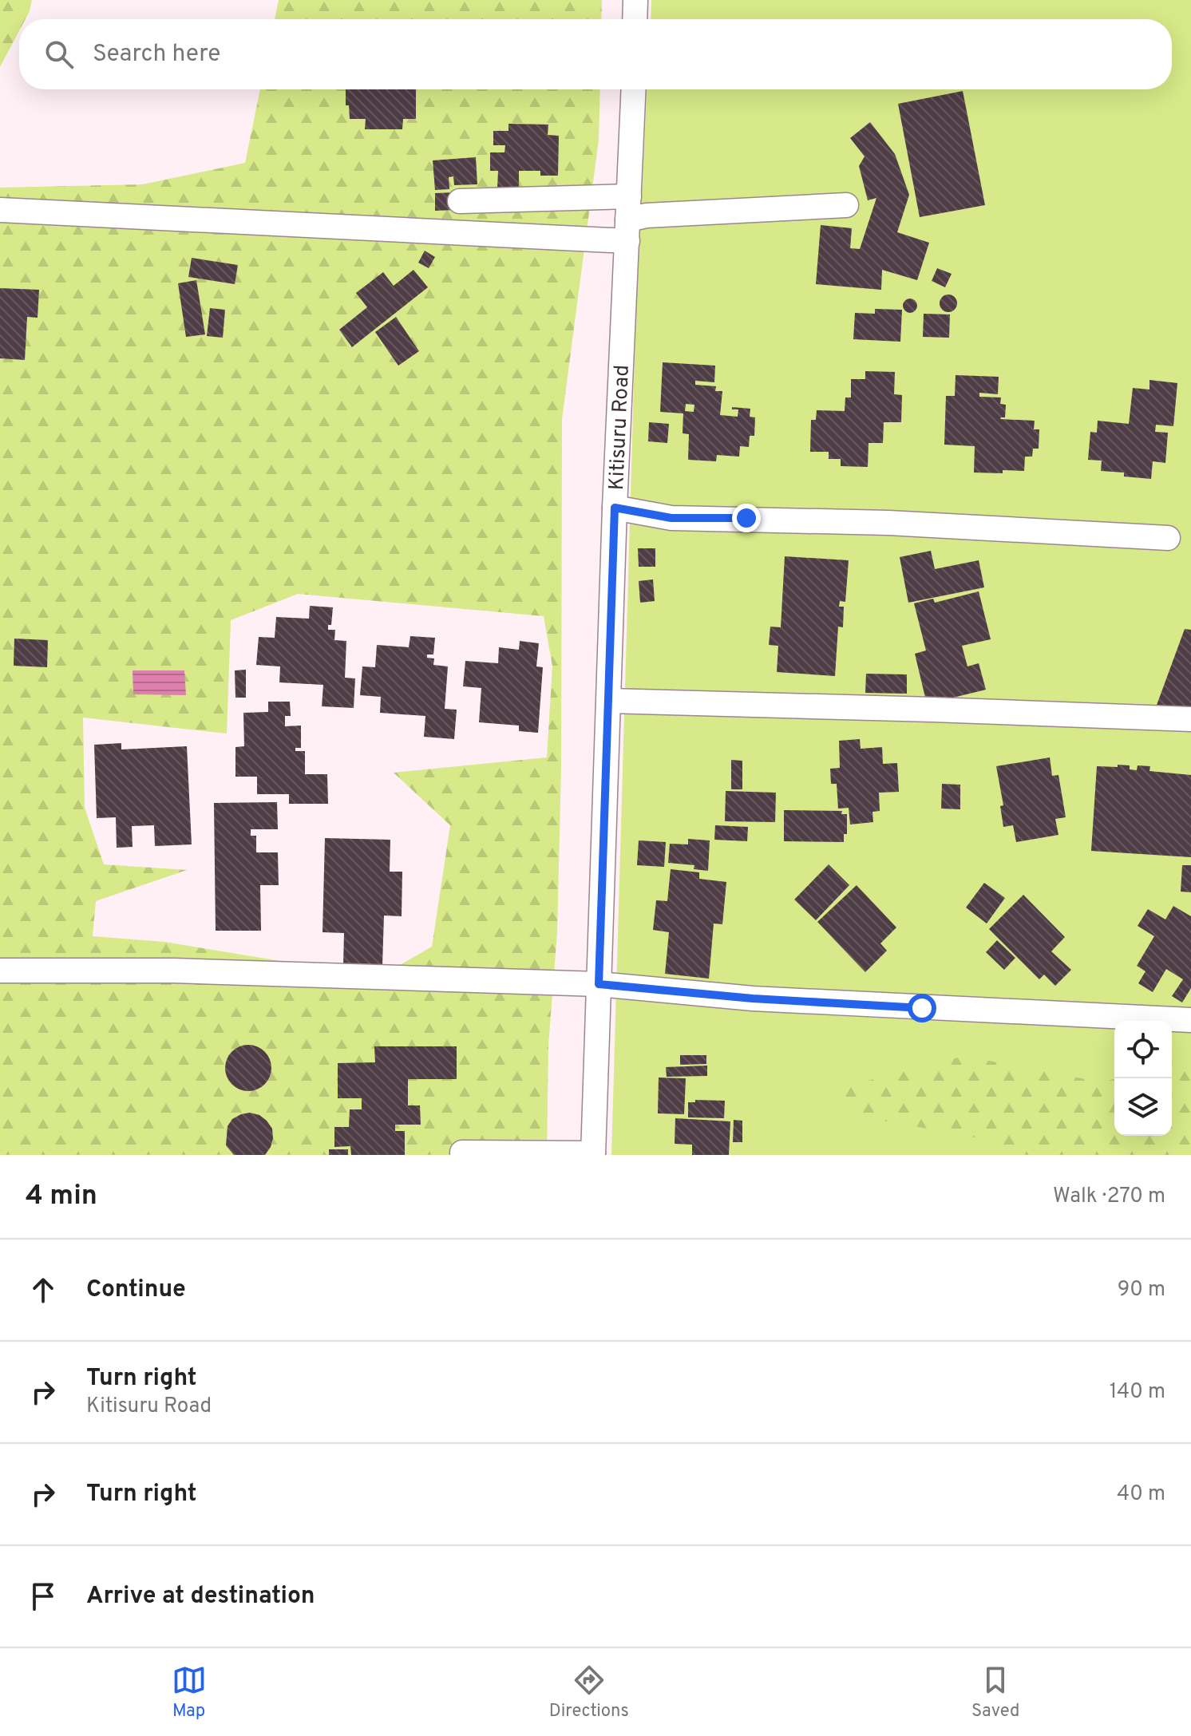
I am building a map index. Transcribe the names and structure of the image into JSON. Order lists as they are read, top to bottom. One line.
{"streets":{"street":["Kitisuru Road"]},"page":{"search":"Search here","heading":["4 min","Walk · 270 m"],"list":[["Continue","90 m"],["Turn right","Kitisuru Road","140 m"],["Turn right","40 m"],"Arrive at destination"],"nav":["Map","Directions","Saved"]}}
